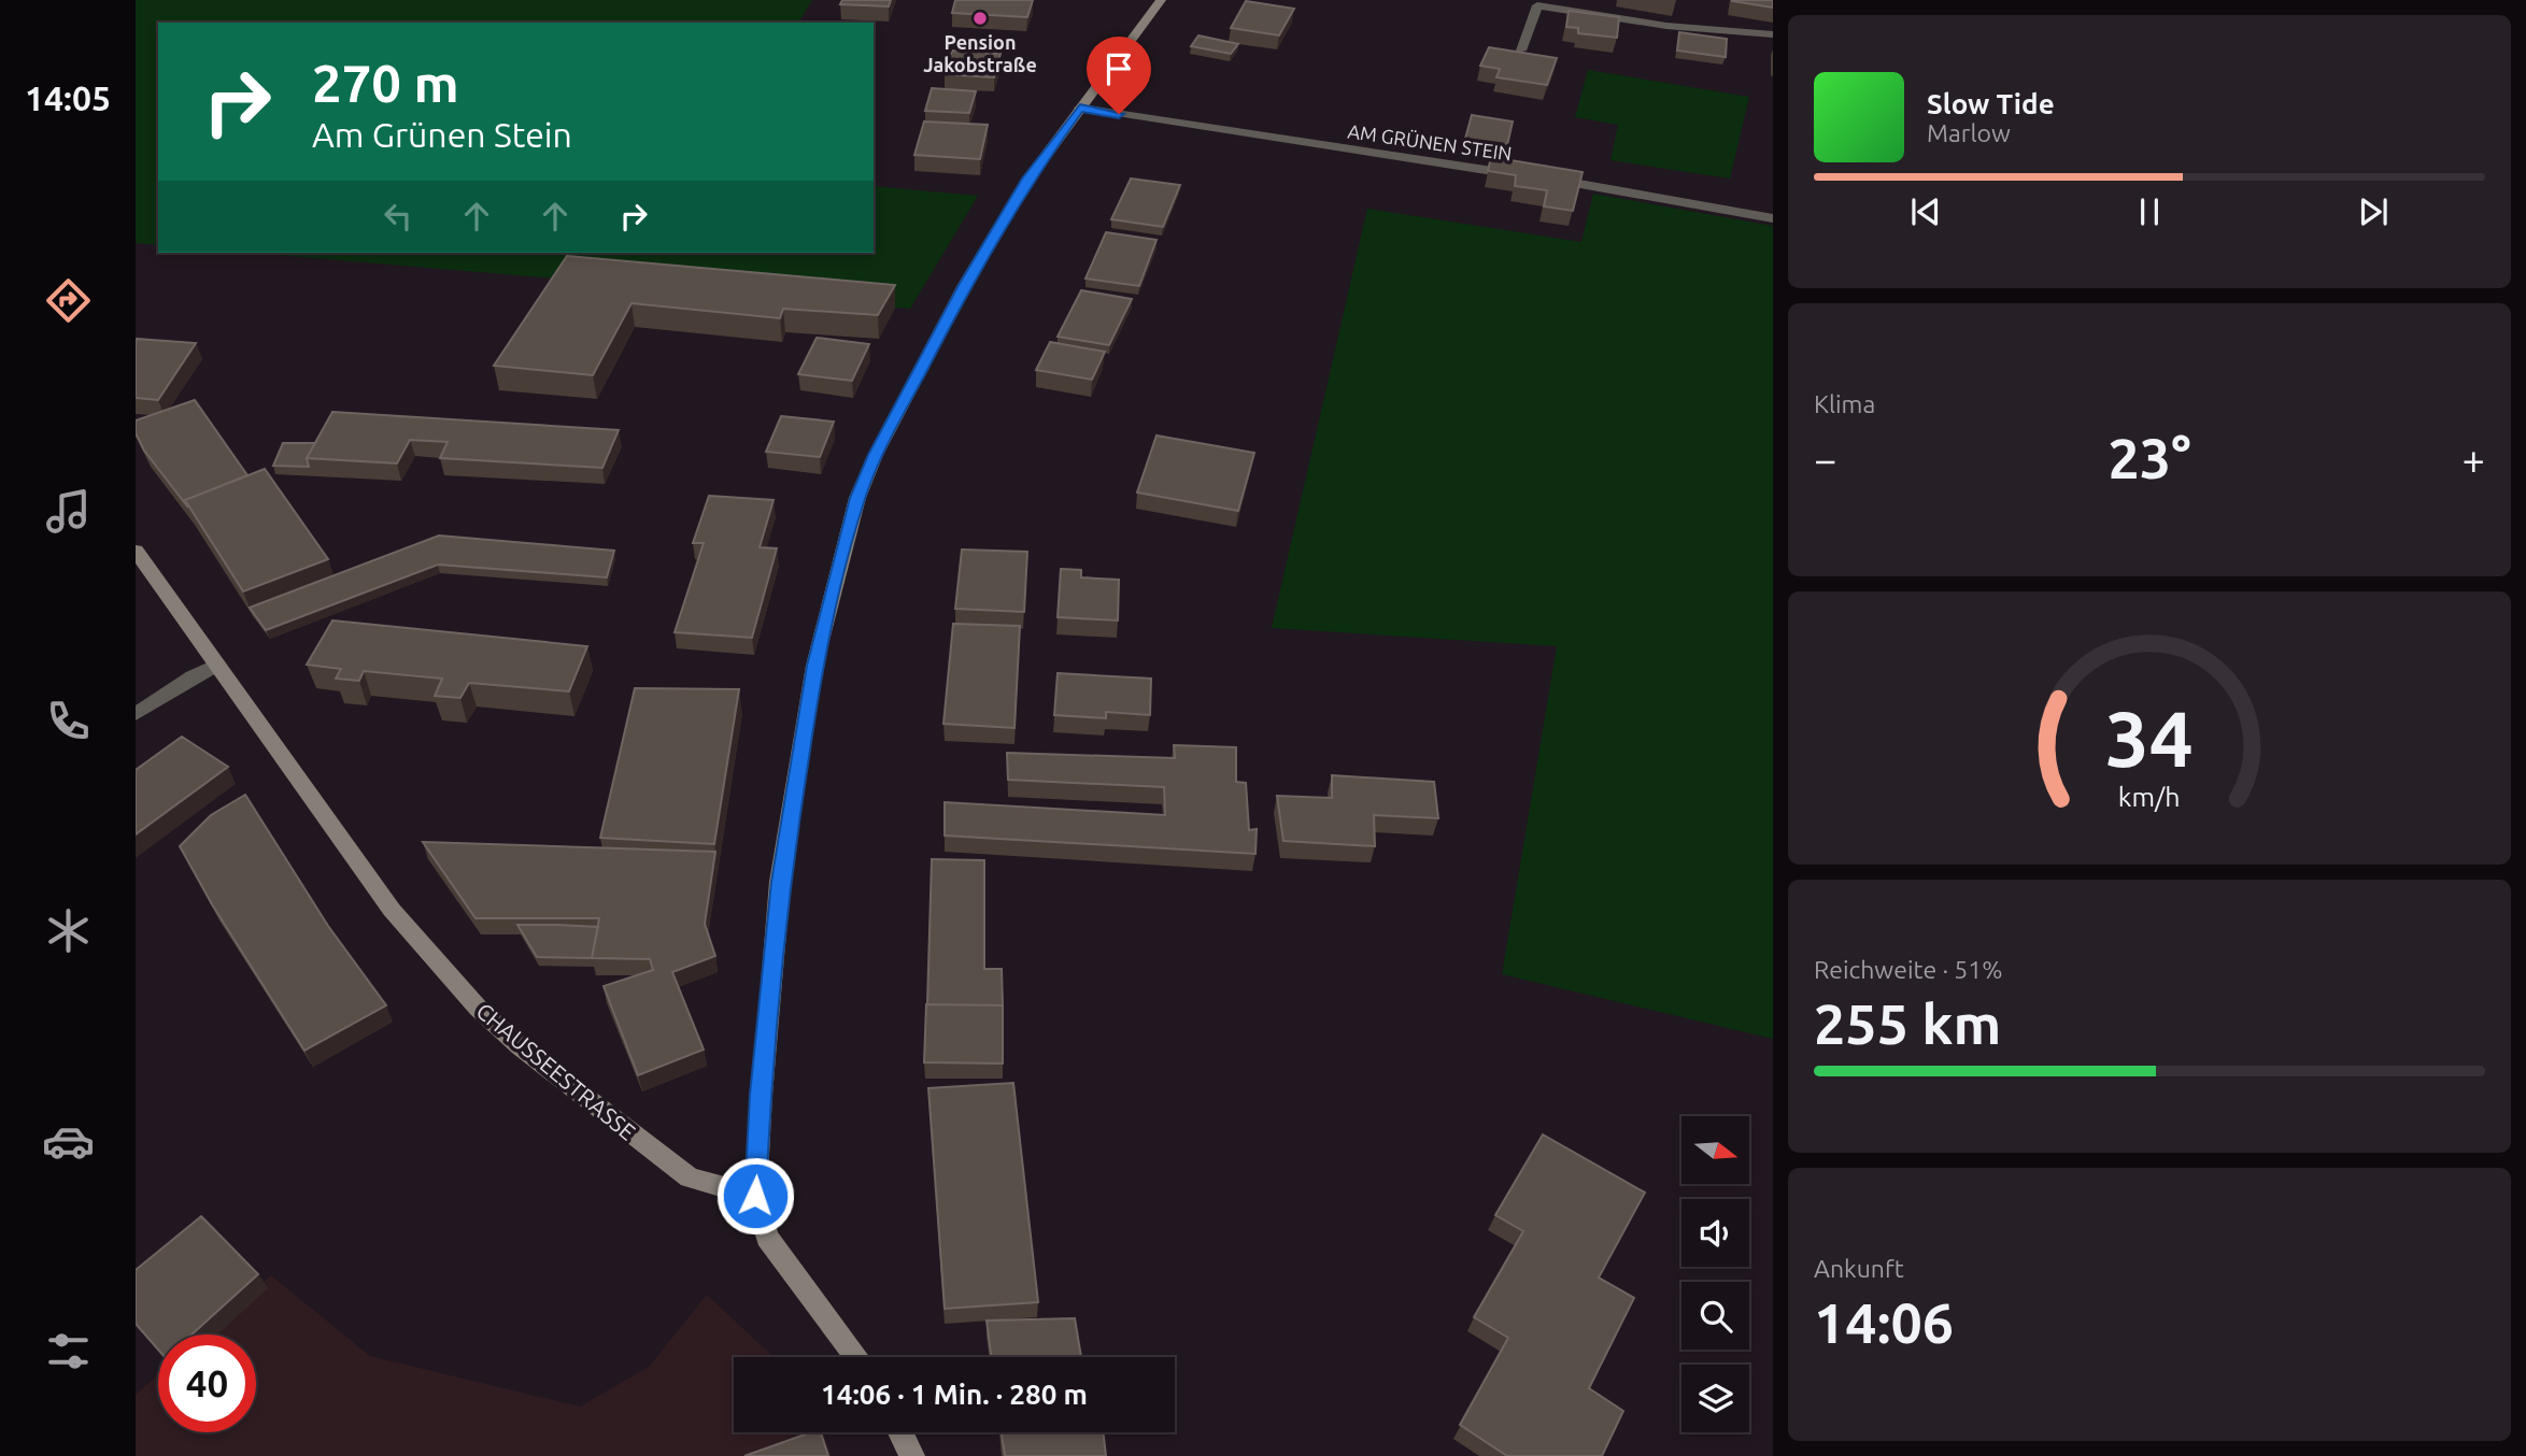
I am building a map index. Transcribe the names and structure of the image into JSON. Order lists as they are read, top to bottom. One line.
{"streets":{"street":["AM GRÜNEN STEIN","CHAUSSEESTRASSE"]},"places":["Pension Jakobstraße"],"north":"right","page":{"tabs":"14:05","turn":["270 m","Am Grünen Stein"],"song":["Slow Tide","Marlow"],"tile":["Klima",["Reichweite · 51%","255 km"],["Ankunft","14:06"]],"heat":["−","23°","+"],"limit":"40","trip":"14:06 · 1 Min. · 280 m","gauge":["34","km/h"]}}
